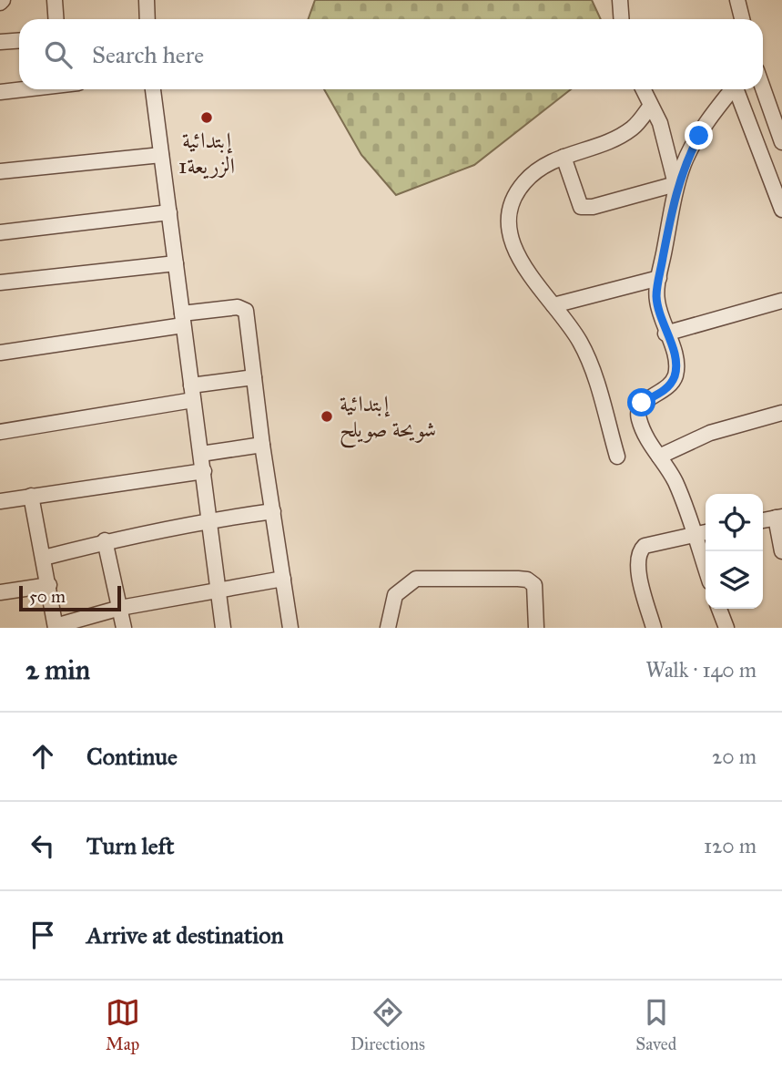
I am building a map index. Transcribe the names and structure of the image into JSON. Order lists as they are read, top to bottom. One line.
{"places":["إبتدائية الزريعة1","إبتدائية شويحة صويلح"],"scale_bar":"50 m","page":{"search":"Search here","scale":"50 m","heading":["2 min","Walk · 140 m"],"list":[["Continue","20 m"],["Turn left","120 m"],"Arrive at destination"],"nav":["Map","Directions","Saved"]}}
